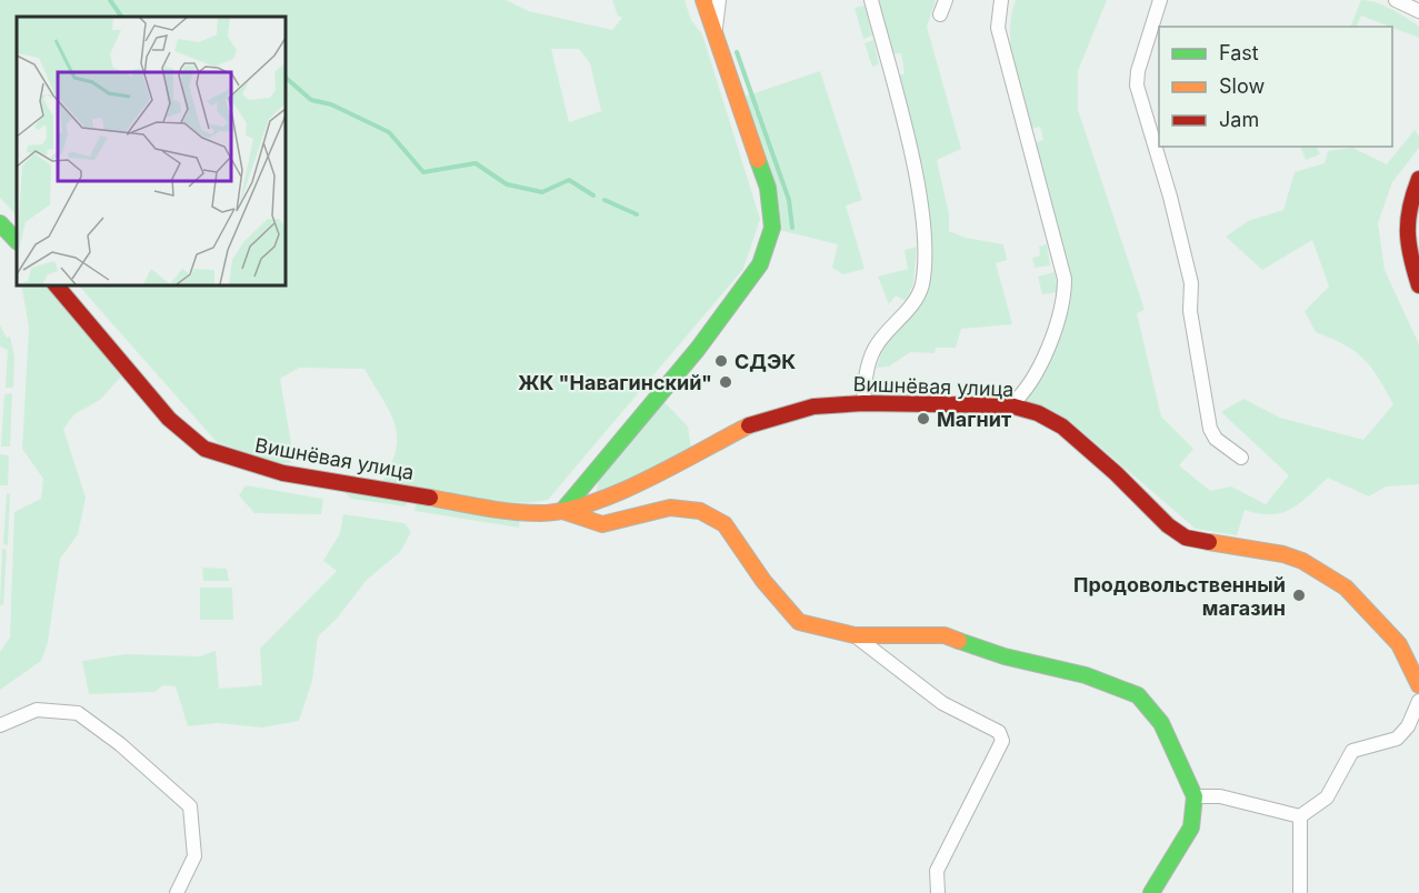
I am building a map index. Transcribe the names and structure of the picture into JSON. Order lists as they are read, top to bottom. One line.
{"streets":{"street":["Вишнёвая улица"]},"places":["СДЭК","ЖК \"Навагинский\"","Магнит","Продовольственный магазин"],"legend":["Fast","Slow","Jam"]}
